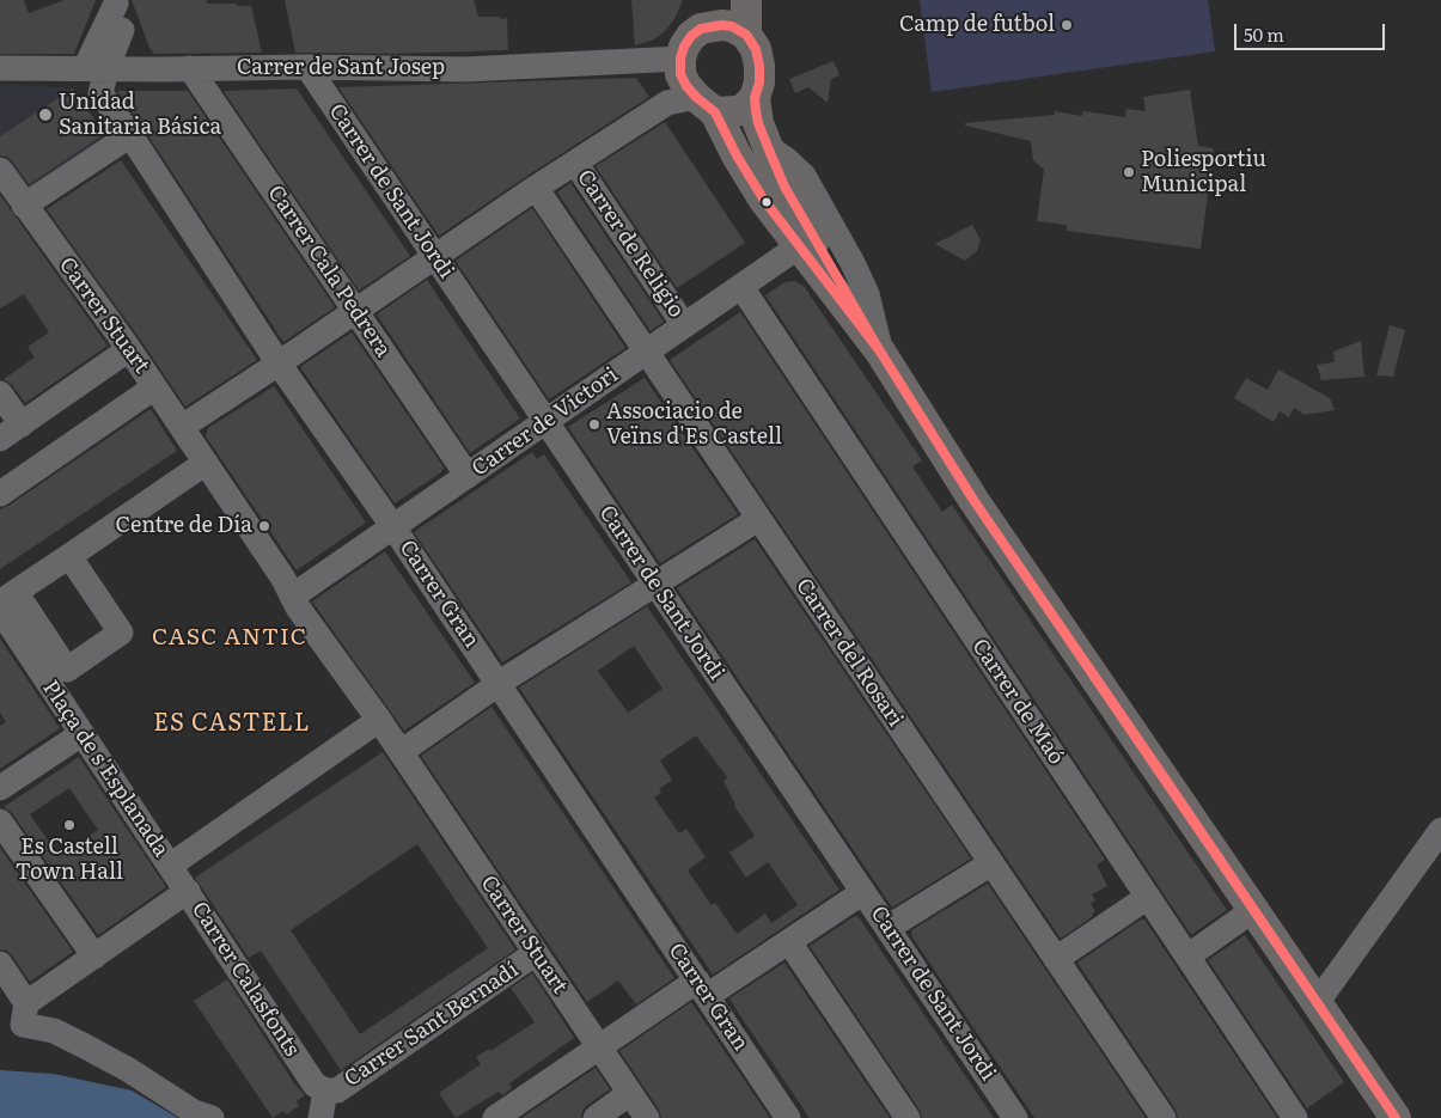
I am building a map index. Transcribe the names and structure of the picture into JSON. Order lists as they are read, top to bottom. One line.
{"streets":{"street":["Carrer de Sant Josep","Carrer de Sant Jordi","Carrer de Religio","Carrer Cala Pedrera","Carrer Stuart","Carrer de Victori","Carrer Gran","Carrer del Rosari","Carrer de Maó","Plaça de s'Esplanada","Carrer Calasfonts","Carrer Sant Bernadí"]},"crossings":[["Carrer de Sant Josep","Carrer de Sant Jordi"],["Carrer de Sant Josep","Carrer Cala Pedrera"],["Carrer de Sant Josep","Carrer Gran"],["Carrer de Sant Jordi","Carrer de Victori"],["Carrer de Religio","Carrer de Victori"],["Carrer Cala Pedrera","Carrer de Victori"],["Carrer Stuart","Carrer Sant Bernadí"],["Carrer de Victori","Carrer Gran"],["Carrer de Victori","Carrer del Rosari"],["Carrer de Victori","Carrer de Maó"],["Plaça de s'Esplanada","Carrer Calasfonts"],["Carrer Calasfonts","Carrer Sant Bernadí"]],"districts":["CASC ANTIC","ES CASTELL"],"places":["Camp de futbol","Unidad Sanitaria Básica","Poliesportiu Municipal","Associacio de Veïns d'Es Castell","Centre de Día","Es Castell Town Hall"],"scale_bar":"50 m"}
